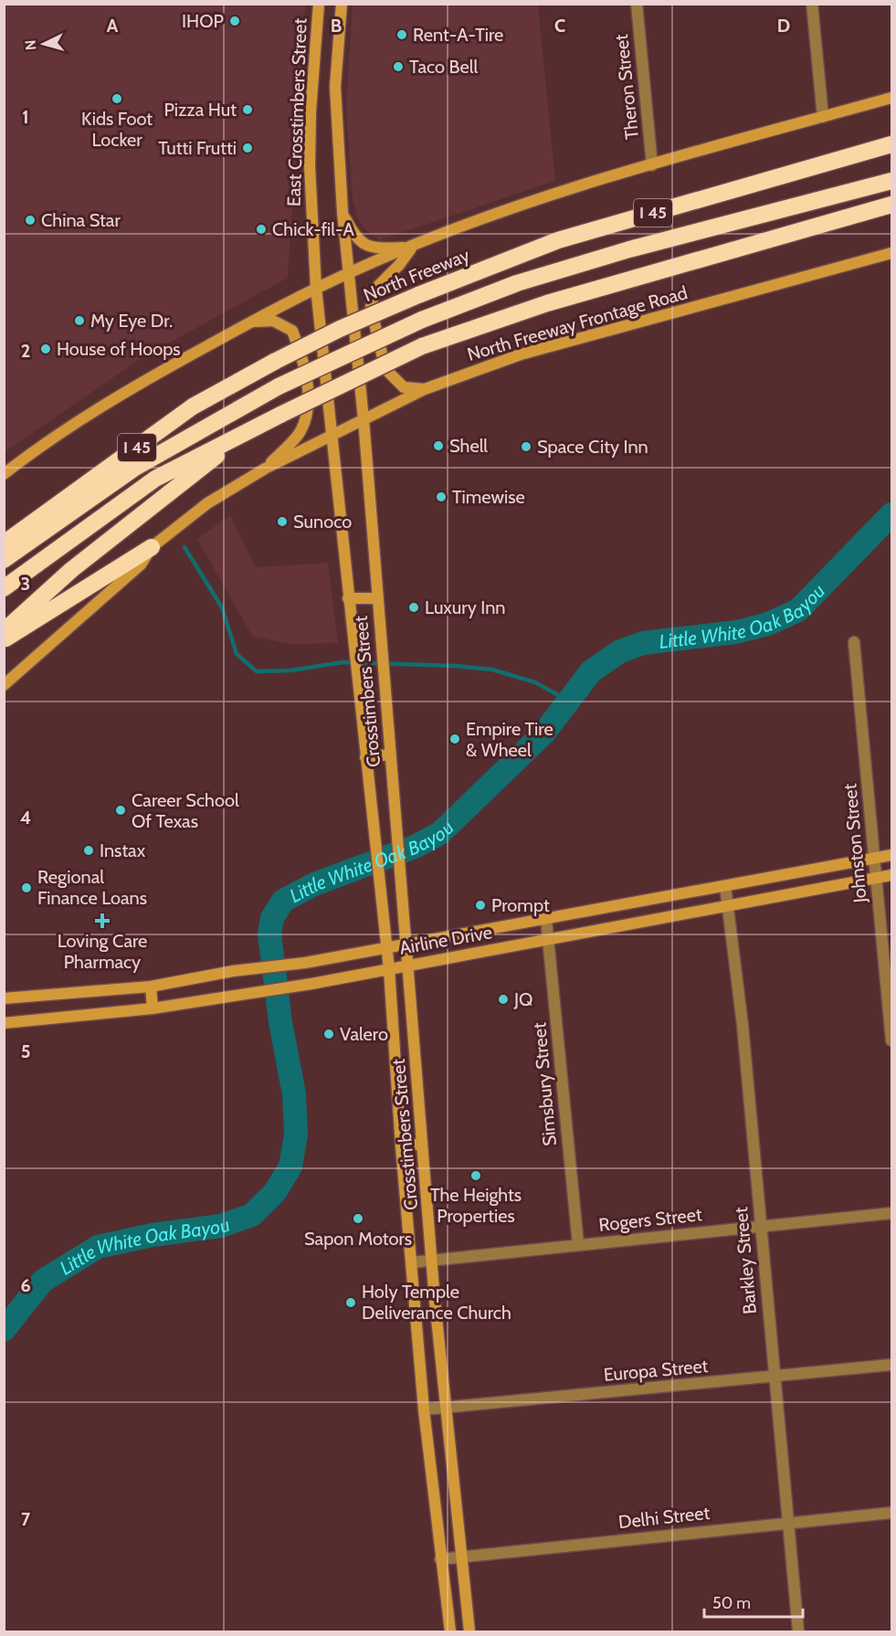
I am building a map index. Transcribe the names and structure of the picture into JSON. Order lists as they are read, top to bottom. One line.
{"streets":{"highway":["I 45","North Freeway"],"main road":["East Crosstimbers Street","North Freeway Frontage Road","Crosstimbers Street","Airline Drive"],"street":["Theron Street","Johnston Street","Simsbury Street","Rogers Street","Barkley Street","Europa Street","Delhi Street"]},"crossings":[["East Crosstimbers Street","Crosstimbers Street"],["North Freeway Frontage Road","Crosstimbers Street"],["Crosstimbers Street","Airline Drive"],["Crosstimbers Street","Rogers Street"],["Crosstimbers Street","Europa Street"],["Crosstimbers Street","Delhi Street"],["Johnston Street","Airline Drive"],["Airline Drive","Simsbury Street"],["Airline Drive","Barkley Street"],["Simsbury Street","Rogers Street"],["Rogers Street","Barkley Street"],["Barkley Street","Europa Street"],["Barkley Street","Delhi Street"]],"water":["Little White Oak Bayou"],"places":{"other":["IHOP","Rent-A-Tire","Taco Bell","Kids Foot Locker","Pizza Hut","Tutti Frutti","China Star","Chick-fil-A","My Eye Dr.","House of Hoops","Shell","Space City Inn","Timewise","Sunoco","Luxury Inn","Empire Tire & Wheel","Career School Of Texas","Instax","Regional Finance Loans","Prompt","JQ","Valero","The Heights Properties","Sapon Motors","Holy Temple Deliverance Church"],"health":["Loving Care Pharmacy"]},"scale_bar":"50 m","north":"left","grid":{"columns":["A","B","C","D"],"rows":["1","2","3","4","5","6","7"]}}
